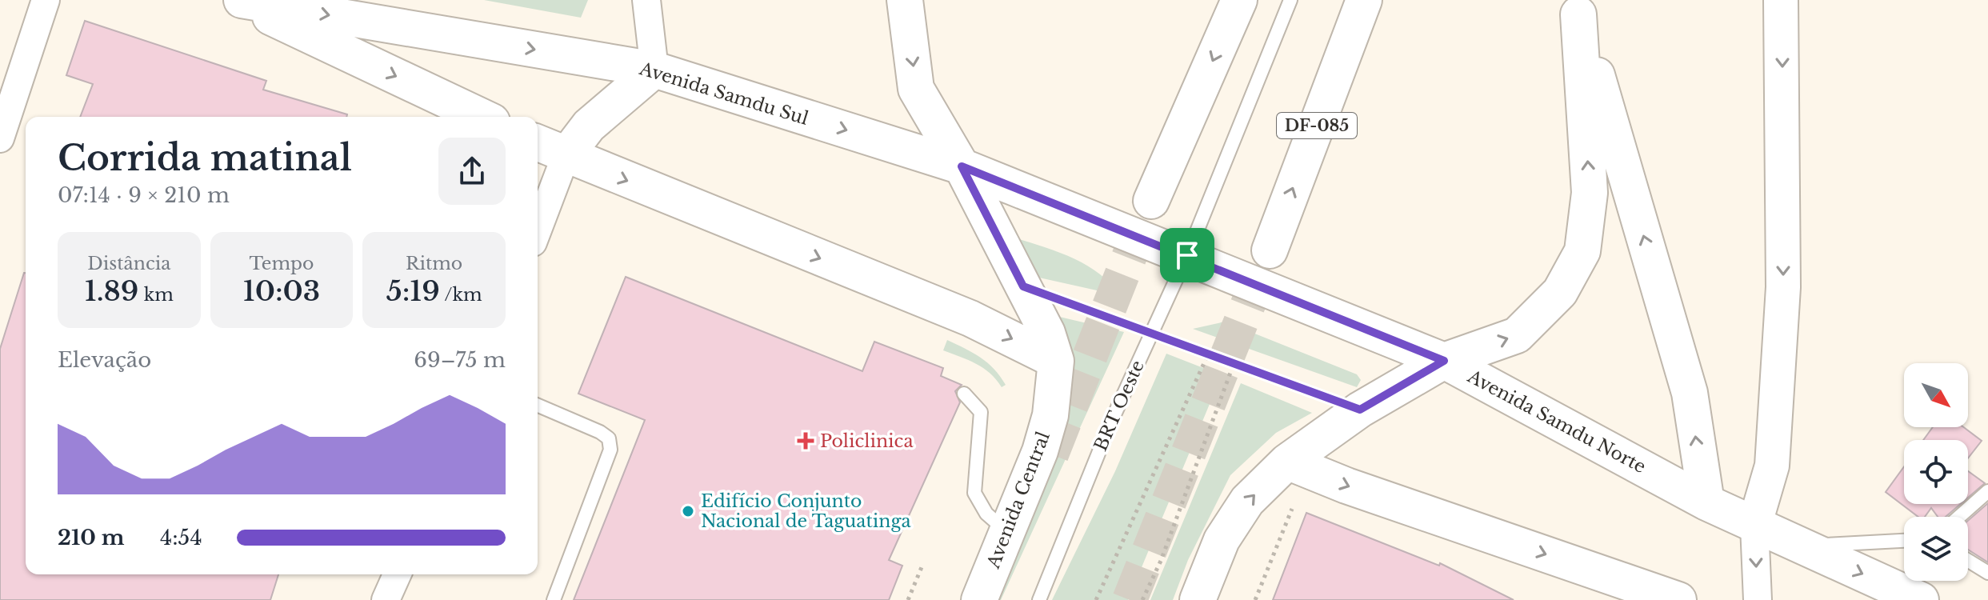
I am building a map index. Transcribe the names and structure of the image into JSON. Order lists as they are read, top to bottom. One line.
{"streets":{"main road":["Avenida Samdu Sul","DF-085","Avenida Samdu Norte","Avenida Central"],"lane":["BRT Oeste"]},"crossings":[["Avenida Samdu Sul","BRT Oeste"],["Avenida Samdu Sul","Avenida Samdu Norte"],["BRT Oeste","Avenida Samdu Norte"]],"places":{"health":["Policlinica"],"other":["Edifício Conjunto Nacional de Taguatinga"]},"north":"bottom right","page":{"heading":["Corrida matinal","07:14 · 9 × 210 m"],"stats":[["Distância","1.89 km"],["Tempo","10:03"],["Ritmo","5:19 /km"]],"chart":["Elevação","69–75 m"],"list":[{"name":"210 m","note":"4:54"}]}}
